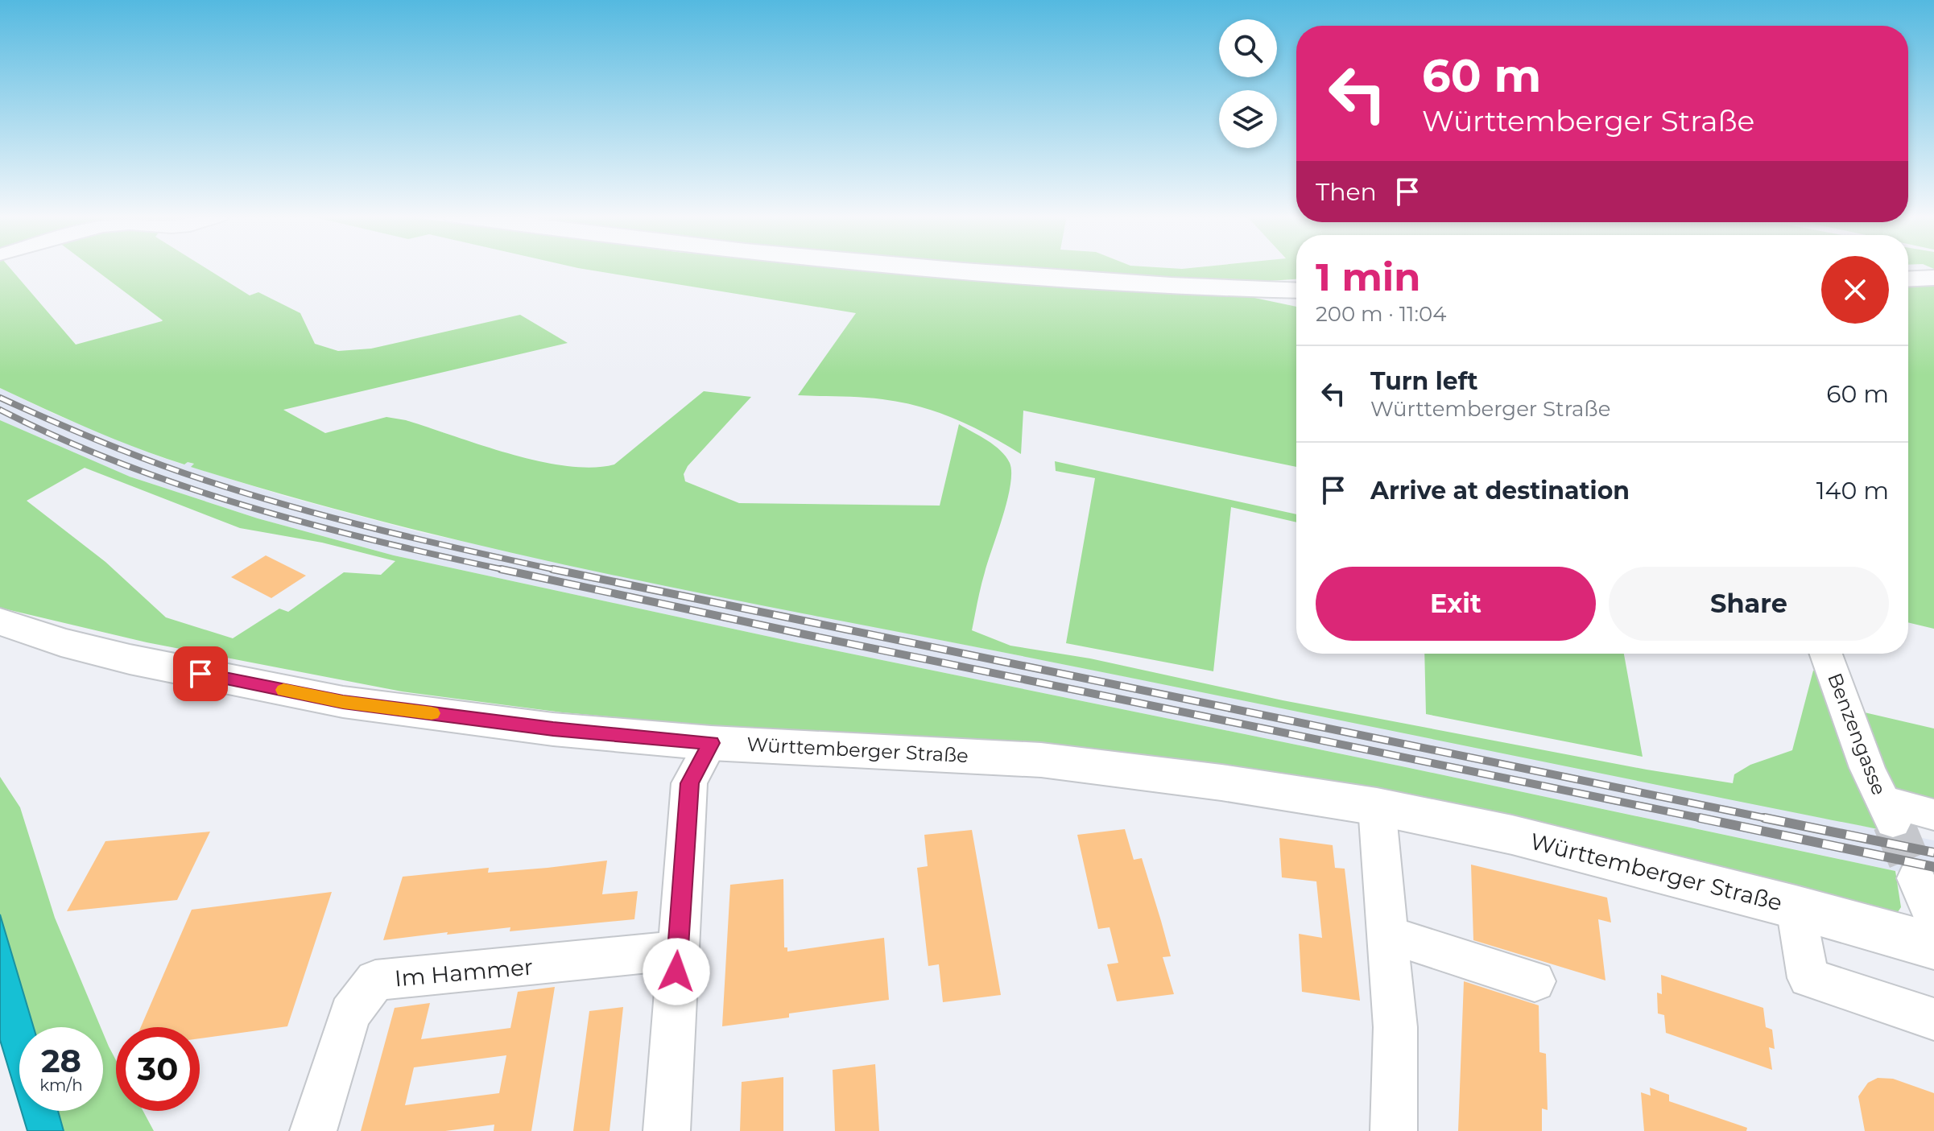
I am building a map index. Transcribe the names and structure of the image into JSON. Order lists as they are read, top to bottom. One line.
{"streets":{"main road":["Württemberger Straße"],"street":["Benzengasse","Im Hammer"]},"page":{"turn":["60 m","Württemberger Straße"],"then":"Then","heading":["1 min","200 m · 11:04"],"list":[{"name":"Turn left","note":"Württemberger Straße","value":"60 m"},{"name":"Arrive at destination","value":"140 m"}],"buttons":["Exit","Share"],"speed":"28 km/h","limit":"30"}}
